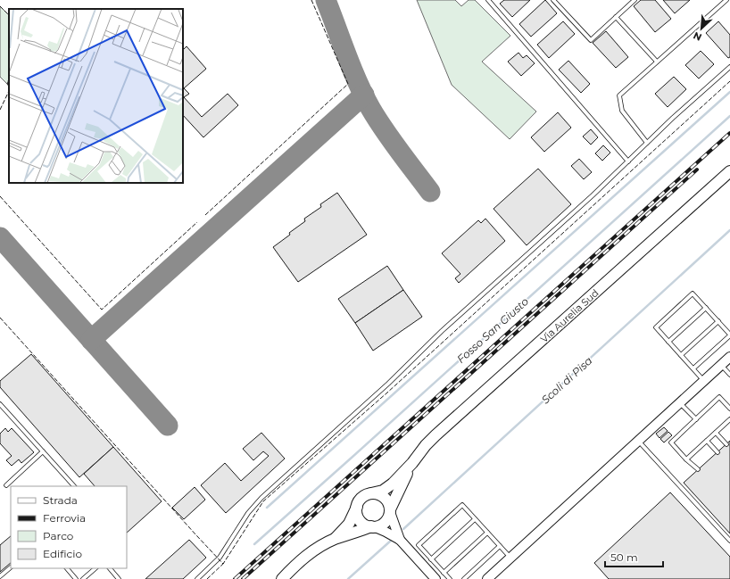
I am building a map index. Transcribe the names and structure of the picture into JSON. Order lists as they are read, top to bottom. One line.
{"streets":{"main road":["Via Aurelia Sud"]},"water":["Fosso San Giusto","Scoli di Pisa"],"legend":["Strada","Ferrovia","Parco","Edificio"],"scale_bar":"50 m","north":"bottom left"}
